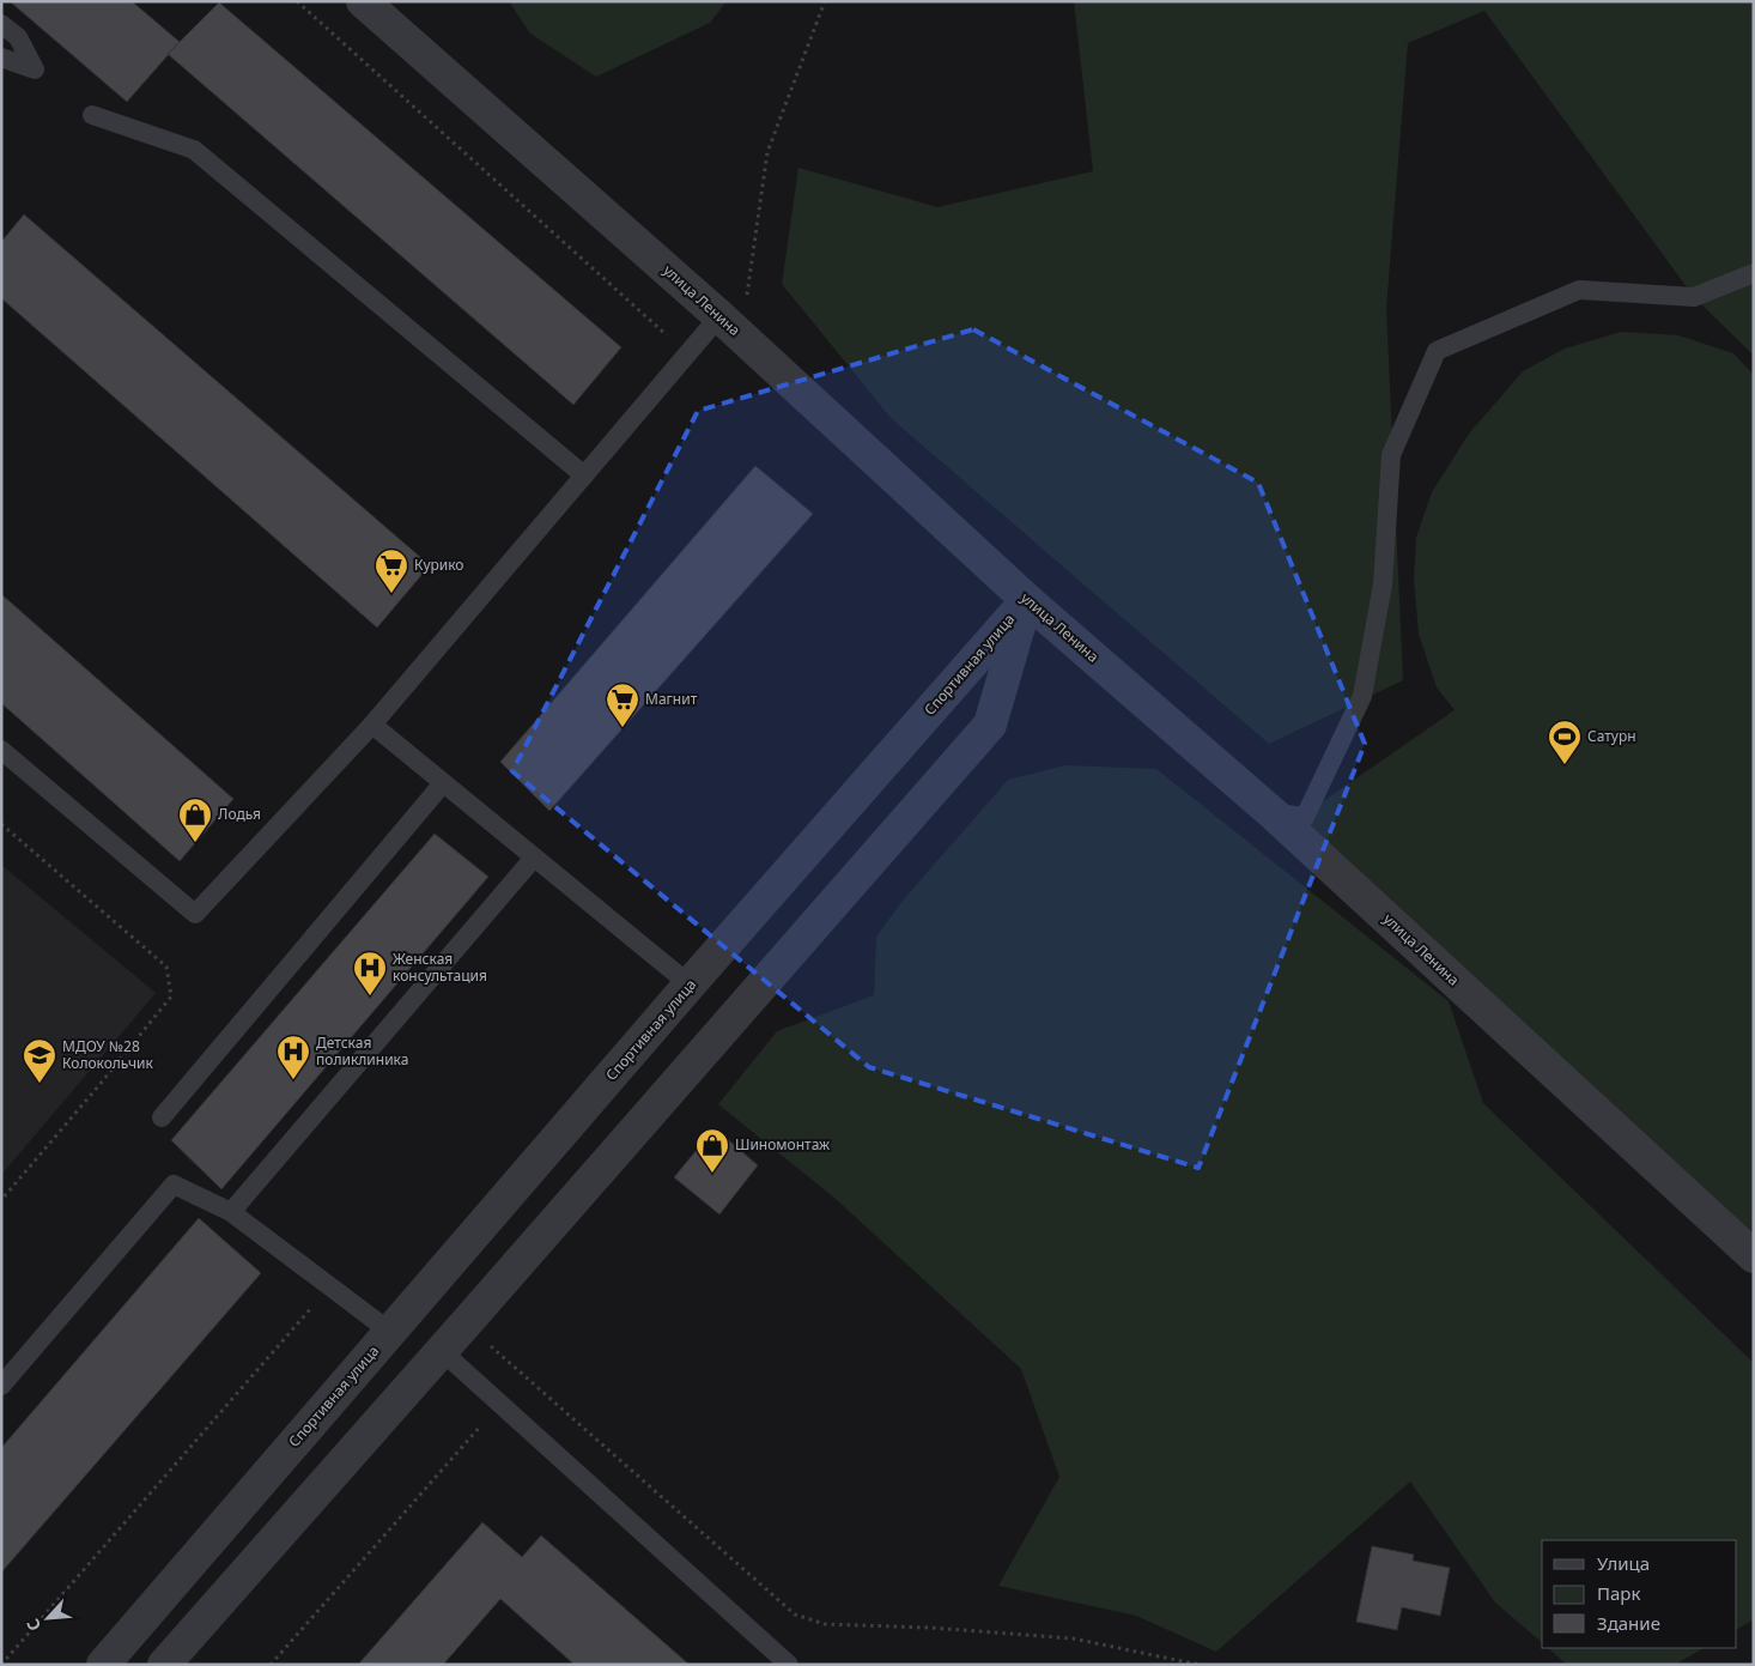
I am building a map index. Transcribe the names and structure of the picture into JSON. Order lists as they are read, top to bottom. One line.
{"streets":{"street":["улица Ленина","Спортивная улица"]},"crossings":[["улица Ленина","Спортивная улица"]],"places":{"supermarket":["Курико","Магнит"],"sports":["Сатурн"],"shop":["Лодья","Шиномонтаж"],"hospital":["Женская консультация","Детская поликлиника"],"school or university":["МДОУ №28 Колокольчик"]},"legend":["Улица","Парк","Здание"],"north":"bottom left"}
